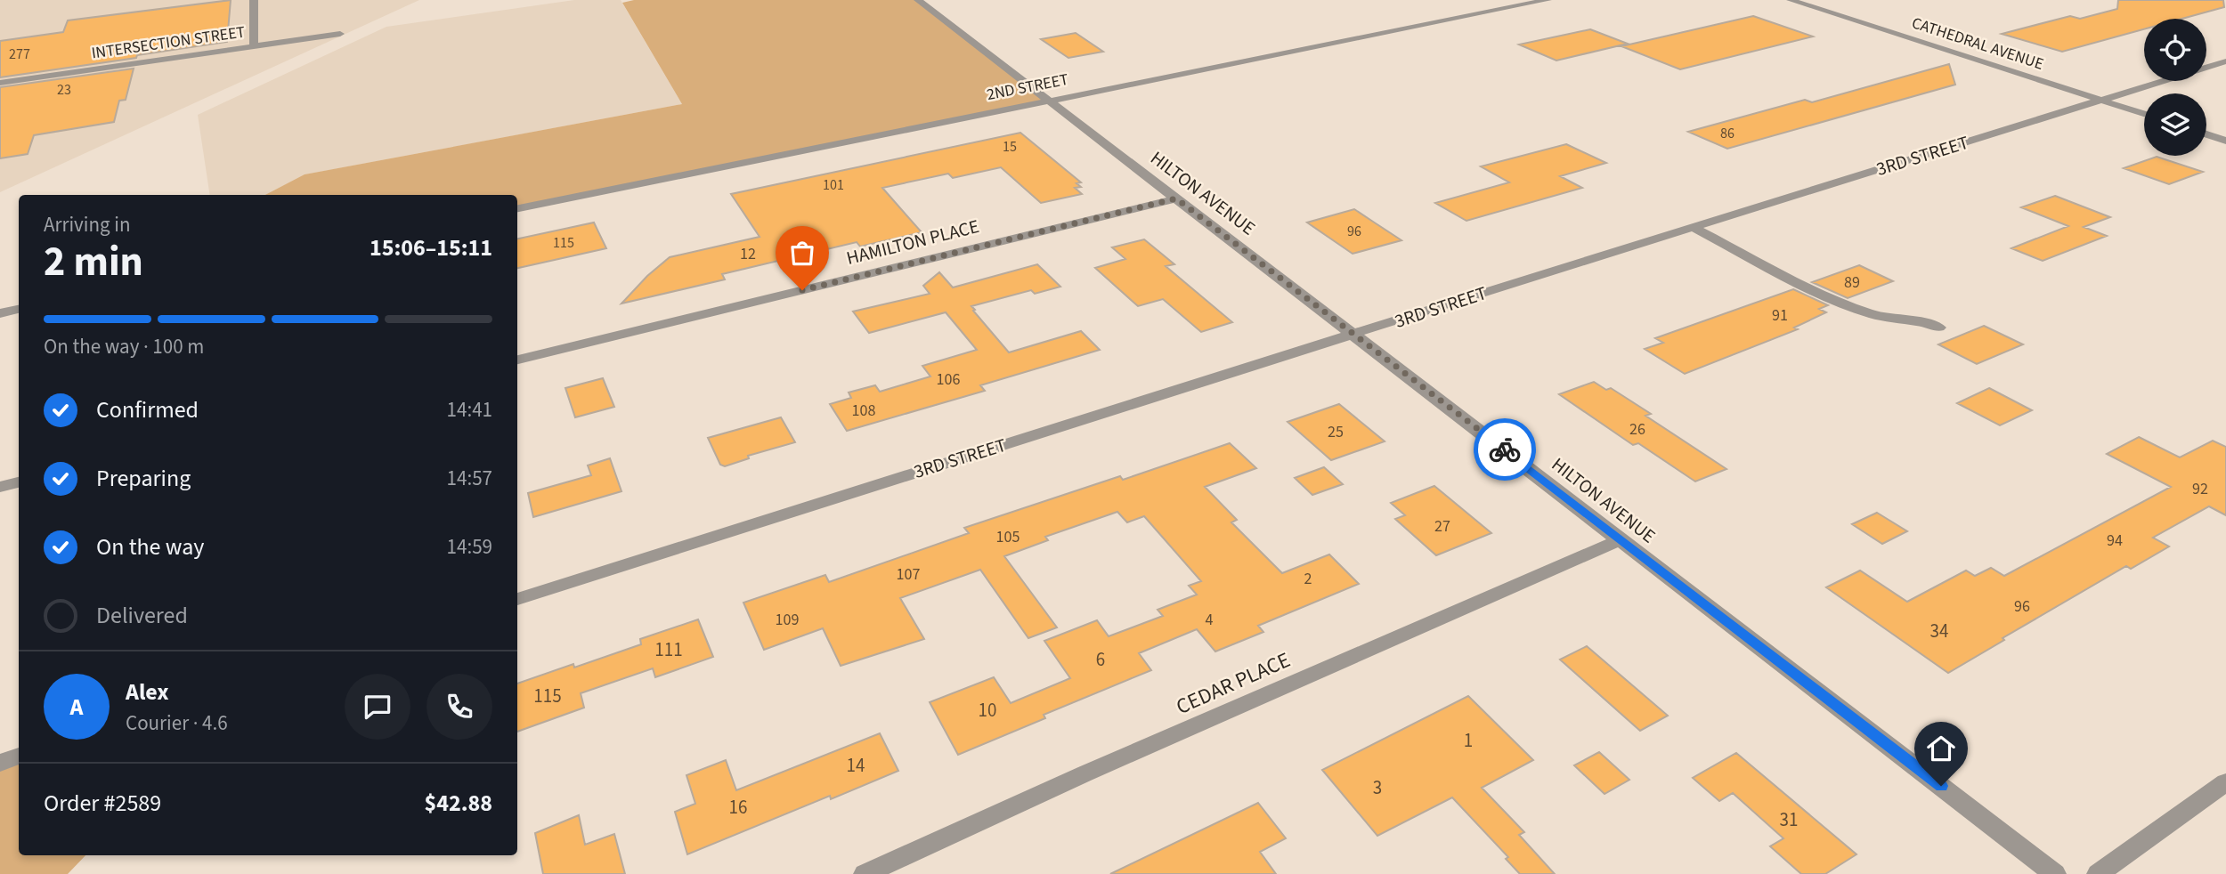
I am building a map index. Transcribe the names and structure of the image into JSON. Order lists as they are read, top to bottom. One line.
{"streets":{"street":["INTERSECTION STREET","CATHEDRAL AVENUE","2ND STREET","3RD STREET","HILTON AVENUE","HAMILTON PLACE","CEDAR PLACE"]},"crossings":[["CATHEDRAL AVENUE","3RD STREET"],["2ND STREET","HILTON AVENUE"],["3RD STREET","HILTON AVENUE"],["HILTON AVENUE","HAMILTON PLACE"],["HILTON AVENUE","CEDAR PLACE"]],"house_numbers":["277","23","86","15","101","96","115","12","89","91","106","108","26","25","92","27","105","94","107","2","96","109","4","34","111","6","115","10","1","14","3","16","31"],"page":{"heading":["2 min","Arriving in","15:06–15:11"],"panel":["Alex","Courier · 4.6","Order #2589","$42.88"],"bar":"On the way · 100 m","list":[["Confirmed","14:41"],["Preparing","14:57"],["On the way","14:59"],"Delivered"],"round":"A"}}
